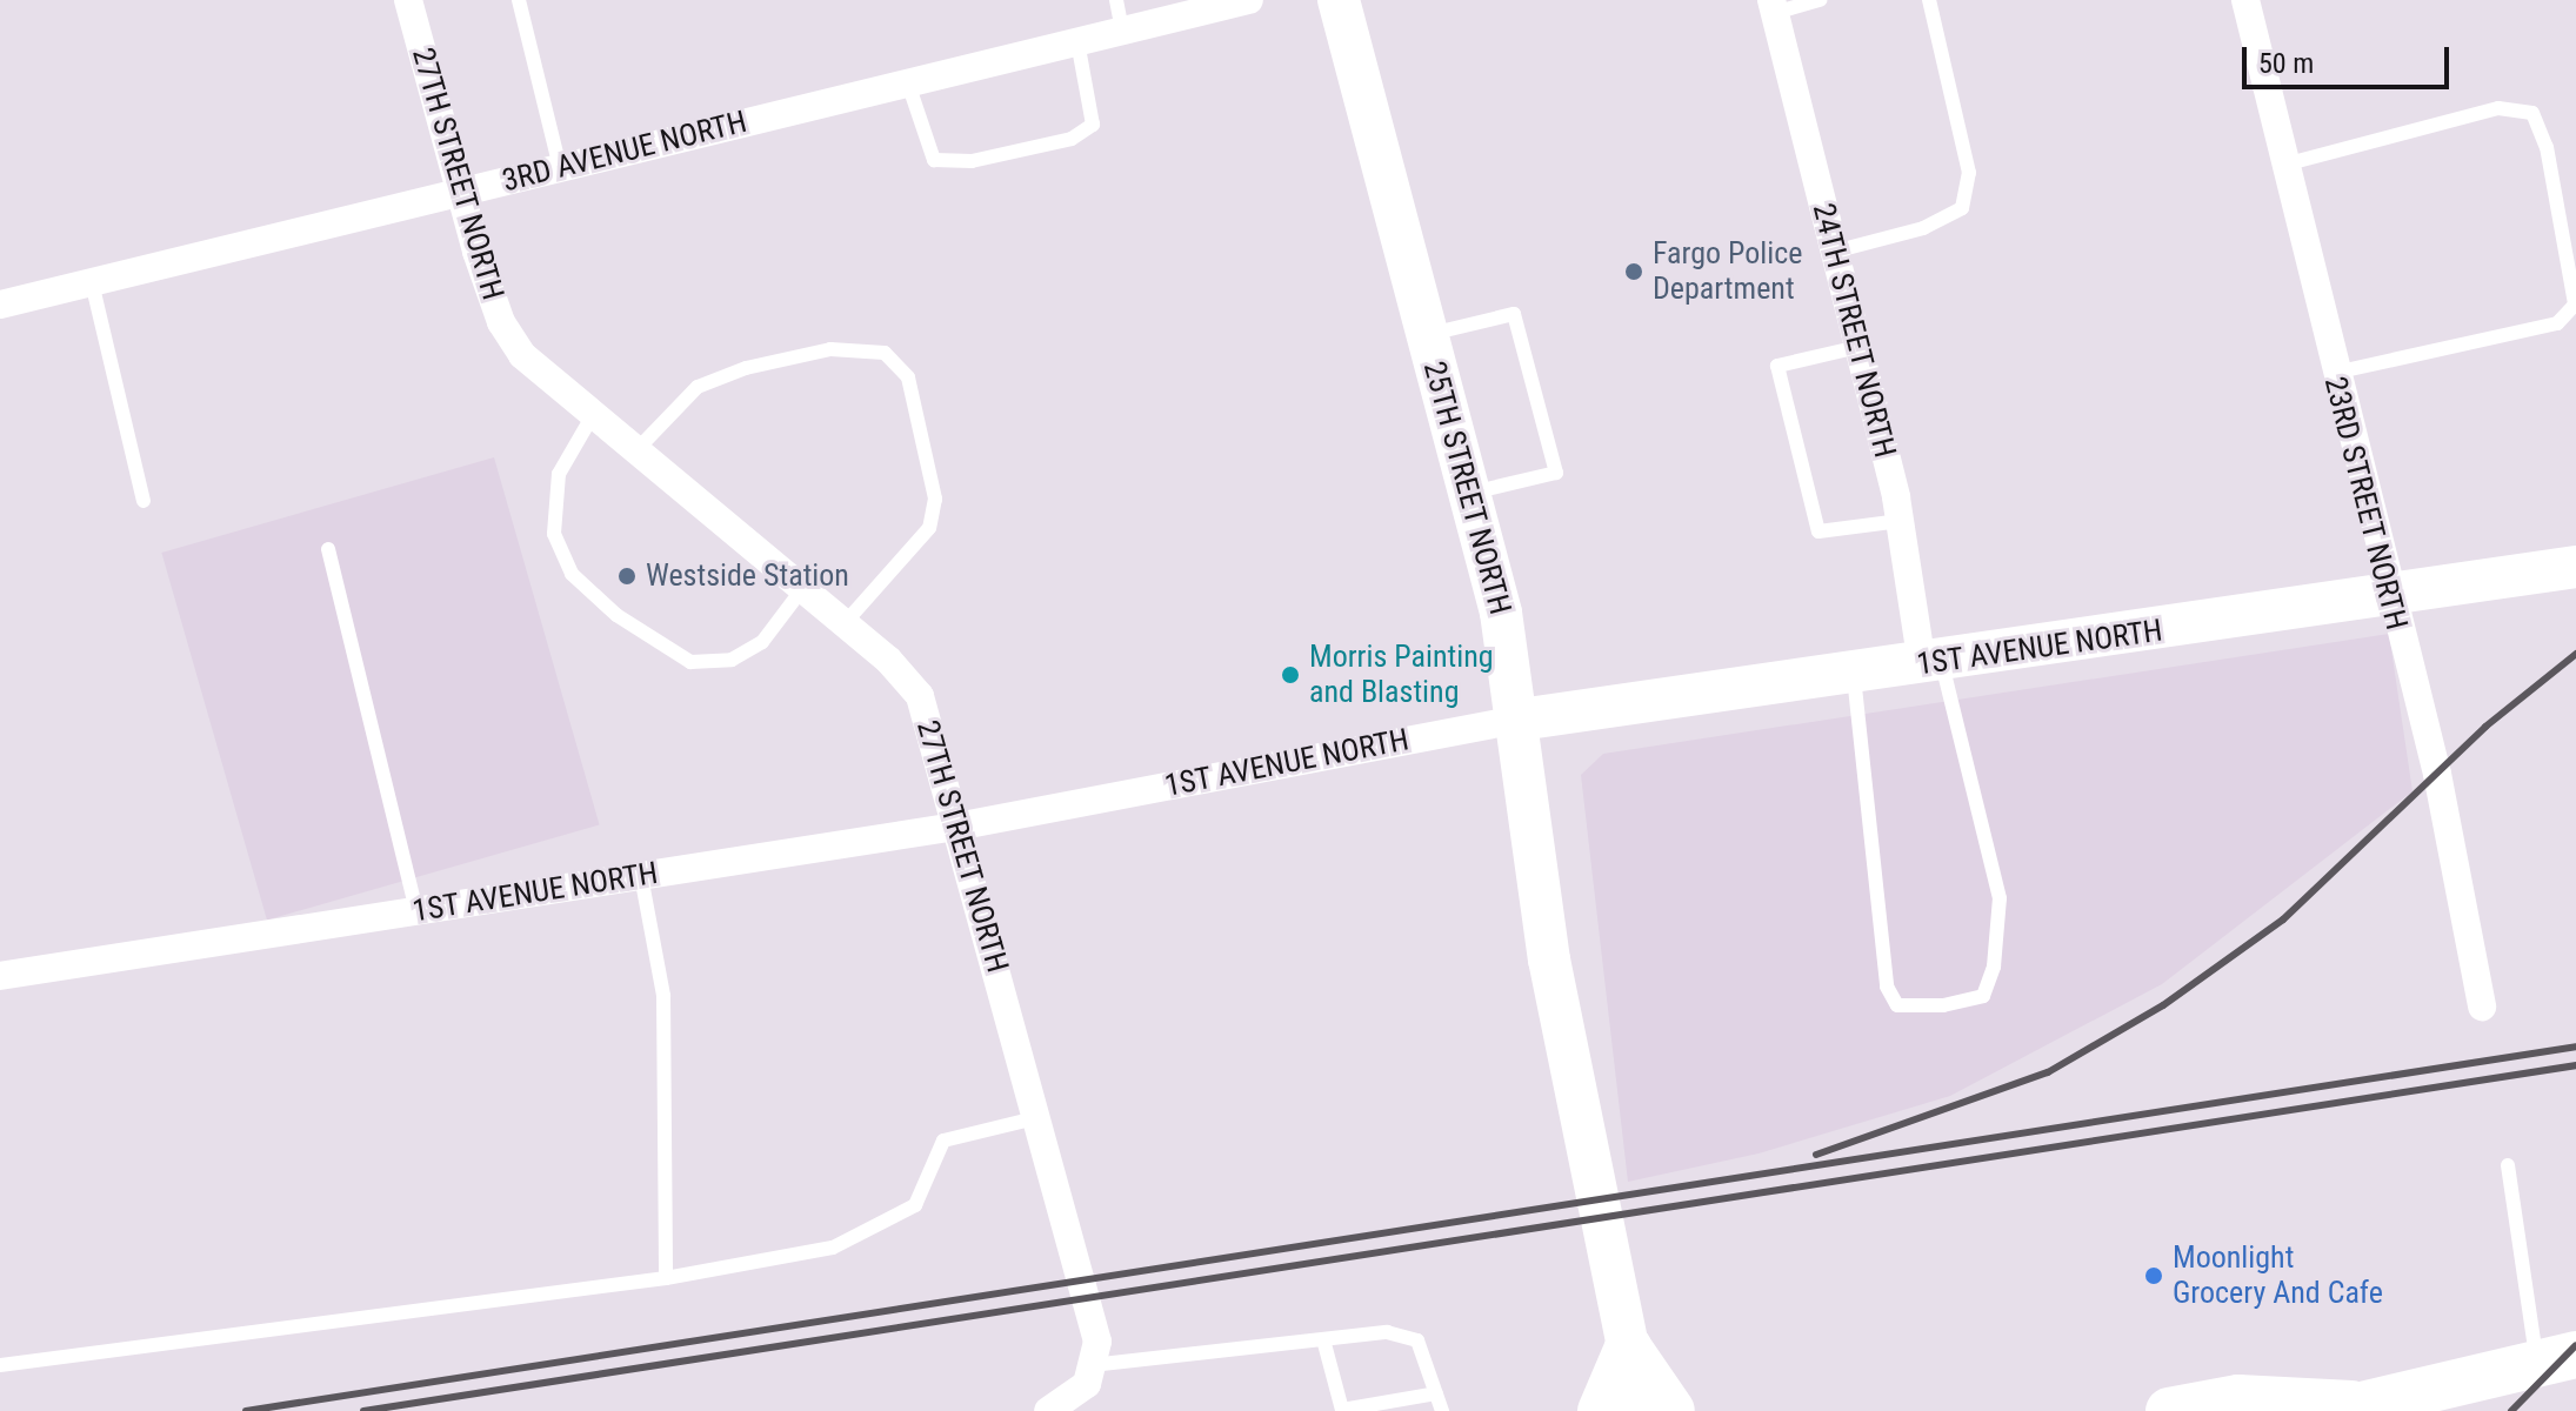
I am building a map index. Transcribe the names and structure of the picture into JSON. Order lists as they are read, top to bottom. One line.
{"streets":{"main road":["25TH STREET NORTH","1ST AVENUE NORTH"],"street":["3RD AVENUE NORTH","27TH STREET NORTH","24TH STREET NORTH","23RD STREET NORTH"]},"crossings":[["3RD AVENUE NORTH","27TH STREET NORTH"],["27TH STREET NORTH","1ST AVENUE NORTH"],["24TH STREET NORTH","1ST AVENUE NORTH"],["25TH STREET NORTH","1ST AVENUE NORTH"],["23RD STREET NORTH","1ST AVENUE NORTH"]],"places":["Fargo Police Department","Westside Station","Morris Painting and Blasting","Moonlight Grocery And Cafe"],"scale_bar":"50 m"}
